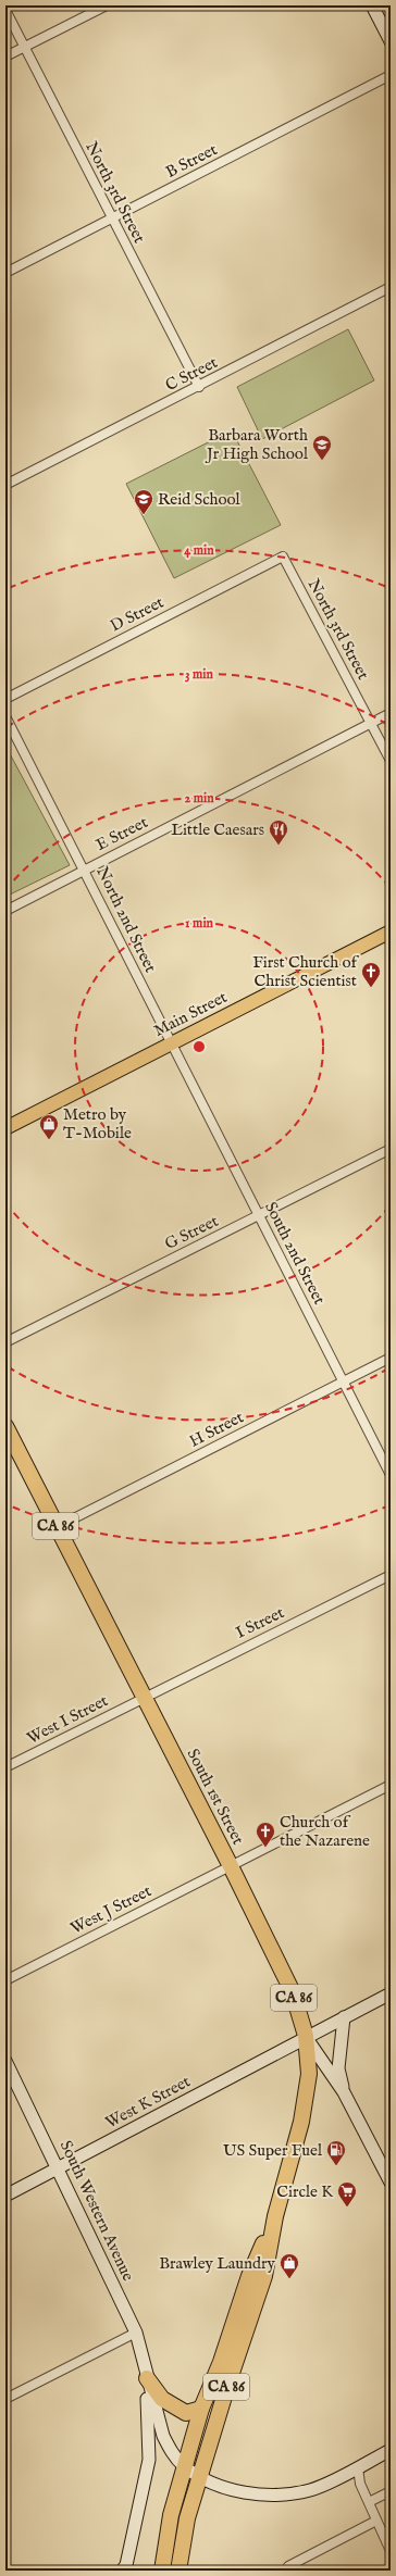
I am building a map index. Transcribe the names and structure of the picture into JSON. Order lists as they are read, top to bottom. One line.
{"streets":{"highway":["CA 86","South 1st Street"],"main road":["Main Street"],"street":["B Street","North 3rd Street","C Street","D Street","E Street","North 2nd Street","G Street","South 2nd Street","H Street","I Street","West I Street","West J Street","West K Street","South Western Avenue"]},"crossings":[["B Street","North 3rd Street"],["North 3rd Street","C Street"],["North 3rd Street","D Street"],["North 3rd Street","E Street"],["E Street","North 2nd Street"],["North 2nd Street","Main Street"],["North 2nd Street","South 2nd Street"],["Main Street","South 2nd Street"],["G Street","South 2nd Street"],["South 2nd Street","H Street"],["H Street","South 1st Street"],["CA 86","South 1st Street"],["CA 86","West K Street"],["CA 86","South Western Avenue"],["I Street","West I Street"],["I Street","South 1st Street"],["West I Street","South 1st Street"],["South 1st Street","West J Street"],["South 1st Street","West K Street"],["West K Street","South Western Avenue"]],"places":{"school or university":["Barbara Worth Jr High School","Reid School"],"restaurant":["Little Caesars"],"church":["First Church of Christ Scientist","Church of the Nazarene"],"shop":["Metro by T-Mobile","Brawley Laundry"],"fuel station":["US Super Fuel"],"supermarket":["Circle K"]},"rings":["4 min","3 min","2 min","1 min"]}
